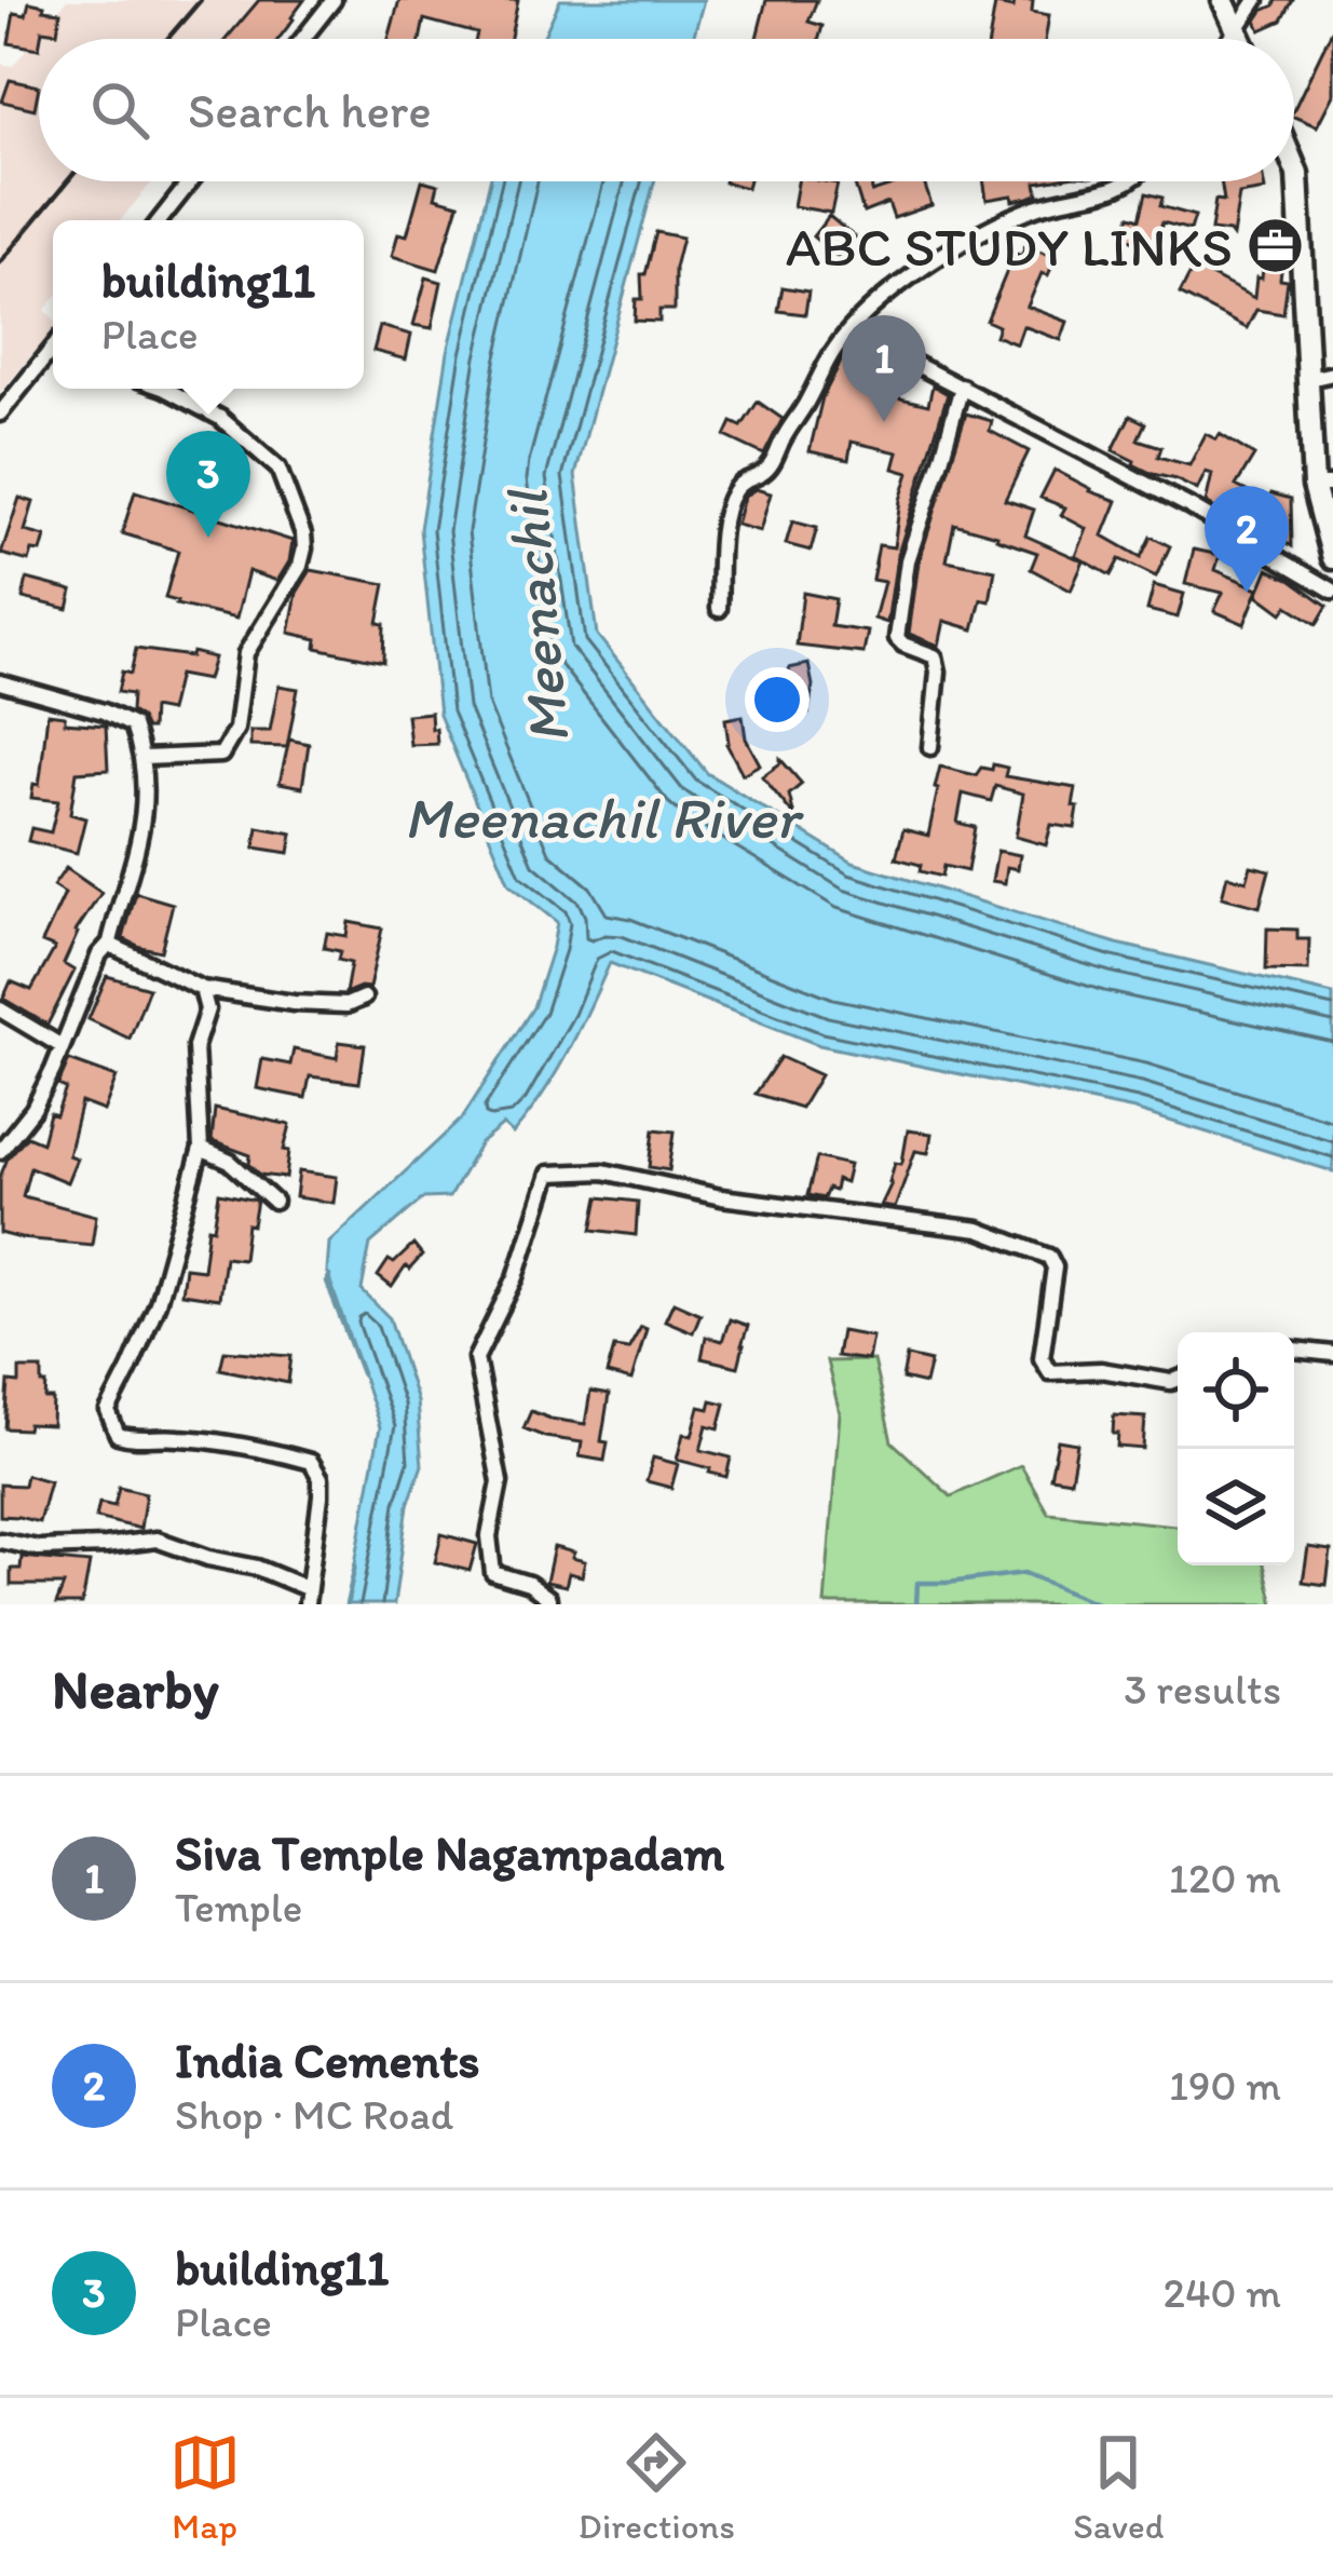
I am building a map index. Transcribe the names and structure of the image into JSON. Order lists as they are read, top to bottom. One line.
{"water":["Meenachil","Meenachil River"],"places":{"office":["ABC STUDY LINKS"]},"page":{"search":"Search here","popup":["building11","Place"],"pins":["1","3","2"],"heading":["Nearby","3 results"],"list":[{"mark":"1","name":"Siva Temple Nagampadam","note":"Temple","value":"120 m"},{"mark":"2","name":"India Cements","note":"Shop · MC Road","value":"190 m"},{"mark":"3","name":"building11","note":"Place","value":"240 m"}],"nav":["Map","Directions","Saved"]}}
